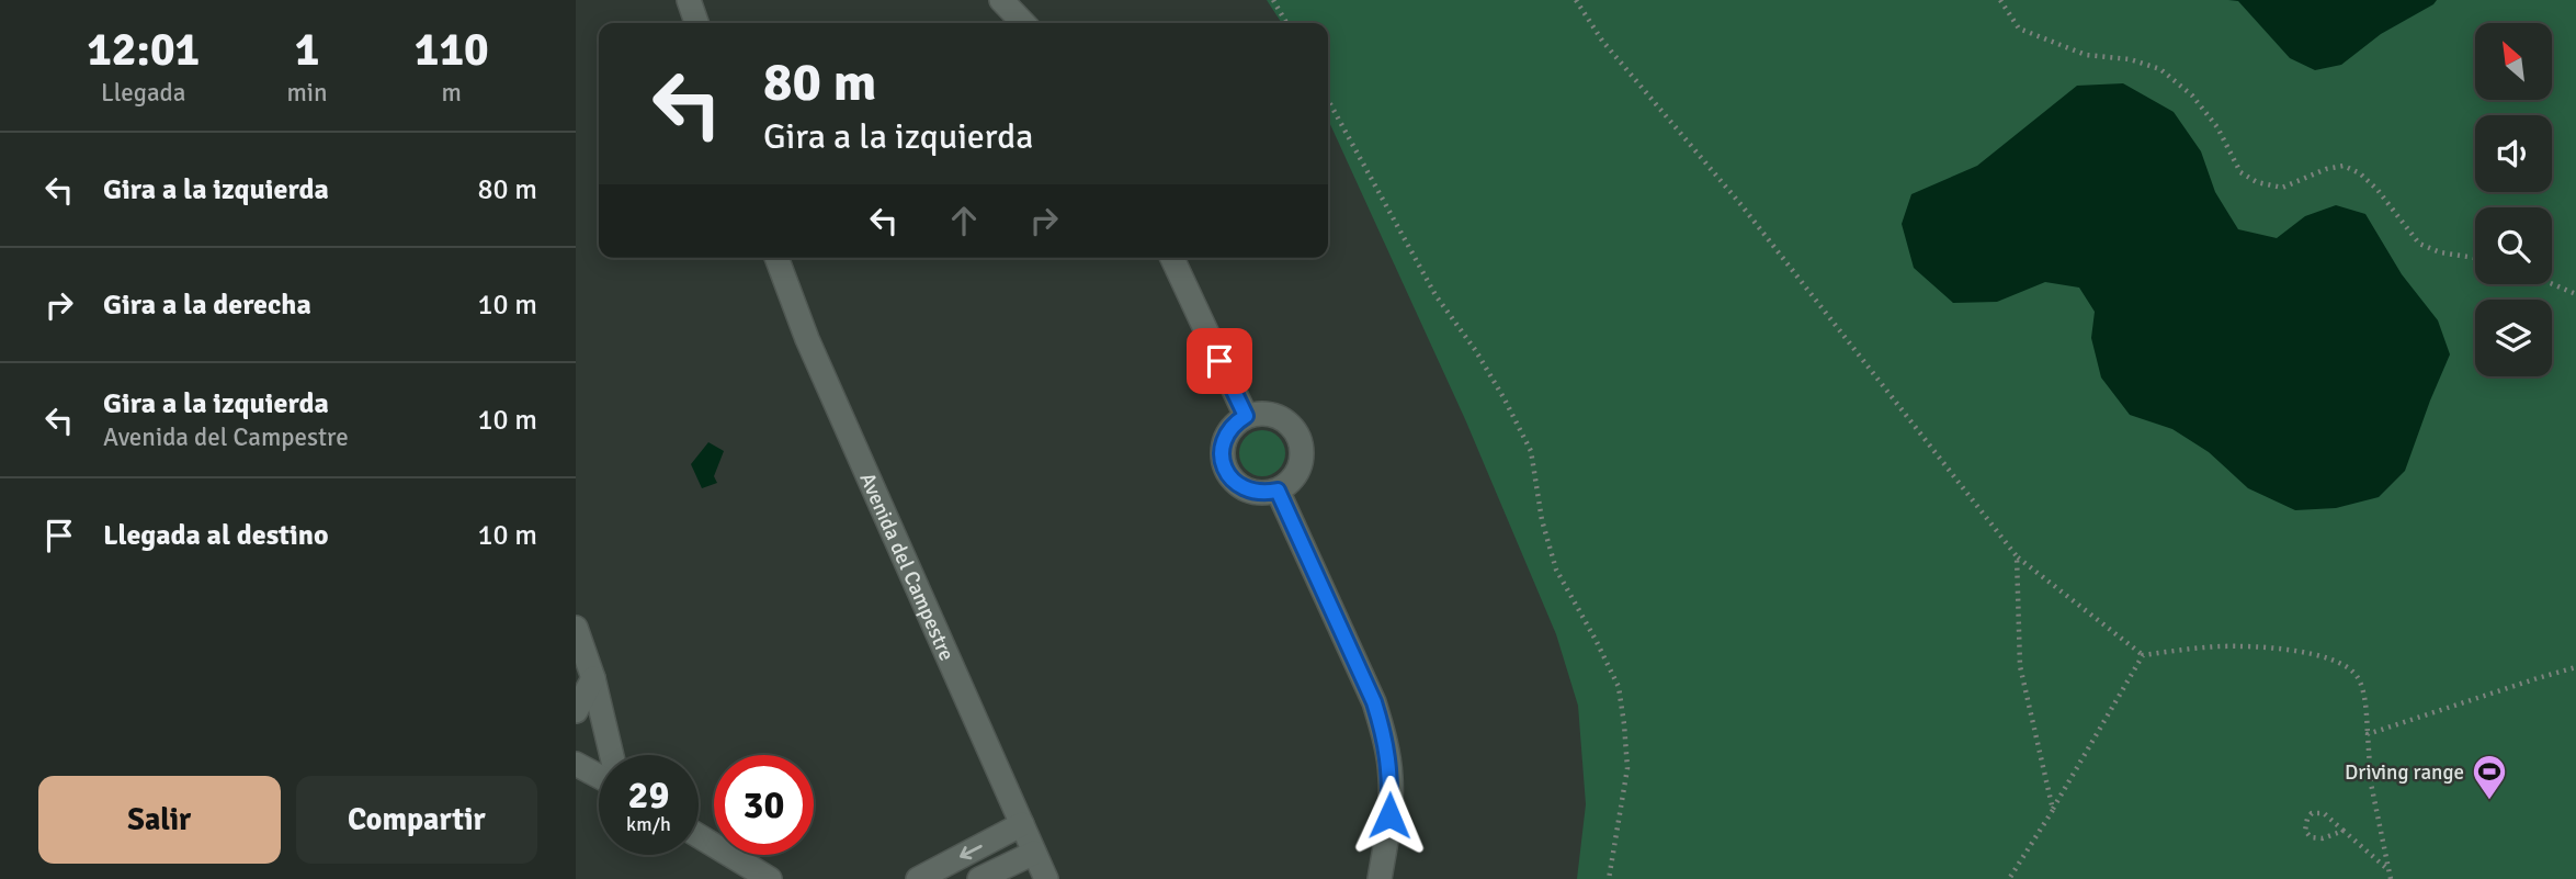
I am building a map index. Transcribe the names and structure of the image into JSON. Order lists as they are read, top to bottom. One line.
{"streets":{"street":["Avenida del Campestre"]},"places":{"sports":["Driving range"]},"north":"top left","page":{"eta":["12:01","Llegada","1","min","110","m"],"turn":["80 m","Gira a la izquierda"],"list":[{"name":"Gira a la izquierda","value":"80 m"},{"name":"Gira a la derecha","value":"10 m"},{"name":"Gira a la izquierda","note":"Avenida del Campestre","value":"10 m"},{"name":"Llegada al destino","value":"10 m"}],"speed":"29 km/h","limit":"30","buttons":["Salir","Compartir"]}}
